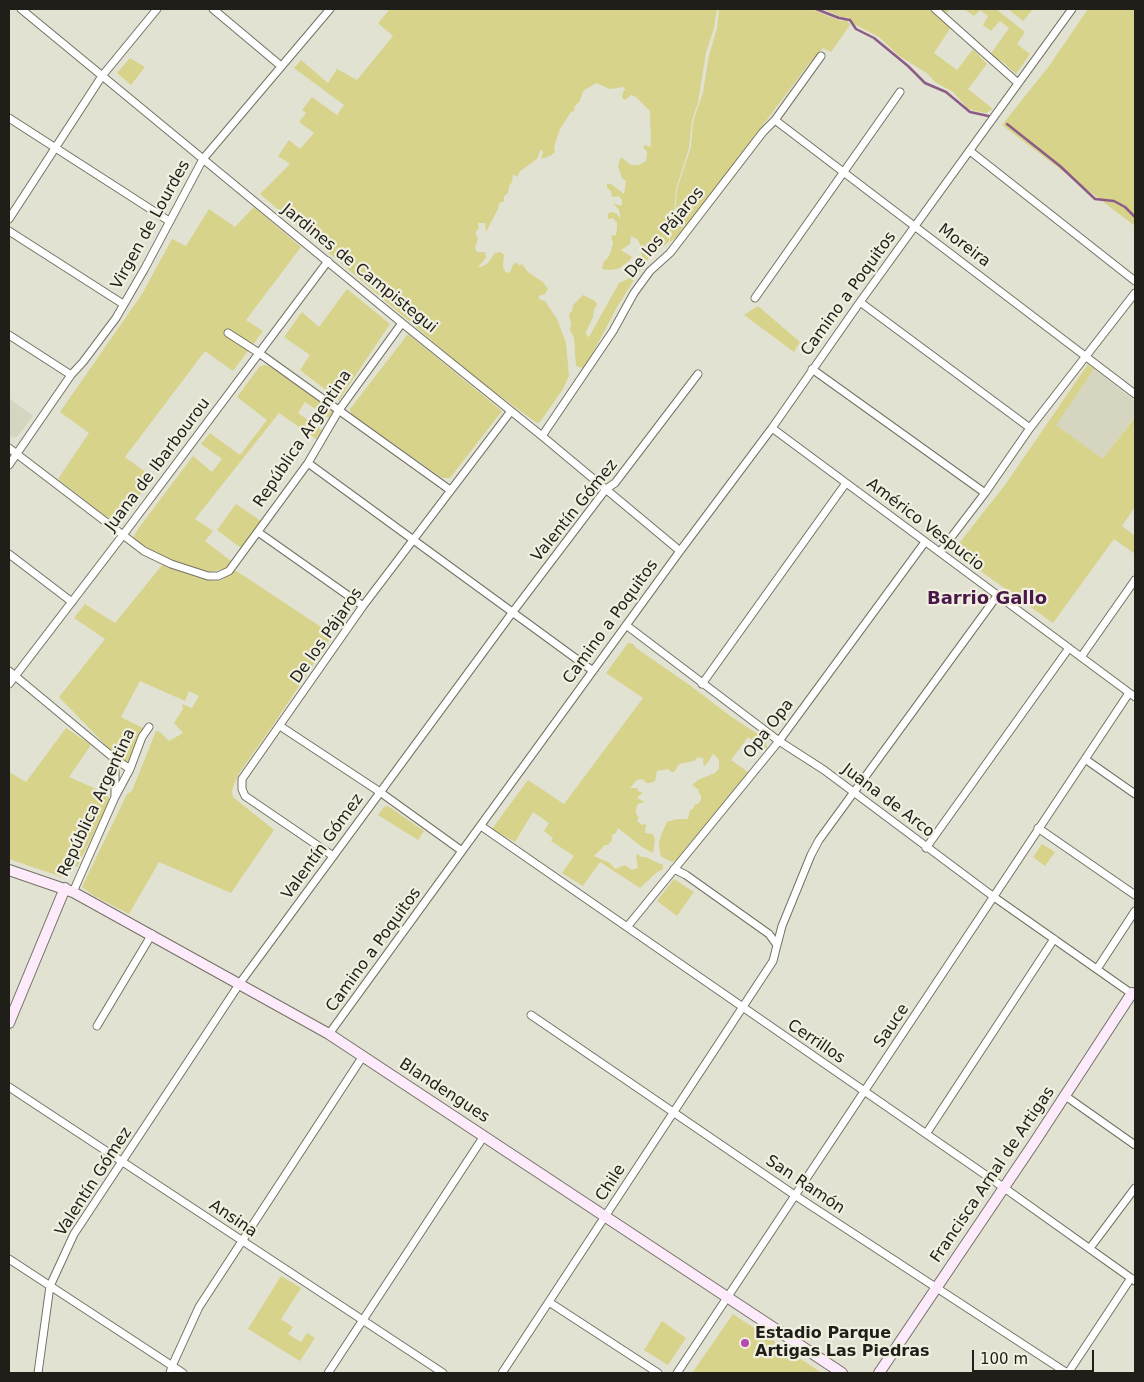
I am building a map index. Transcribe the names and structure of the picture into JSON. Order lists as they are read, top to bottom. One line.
{"streets":{"street":["Virgen de Lourdes","De los Pájaros","Moreira","Jardines de Campistegui","Camino a Poquitos","República Argentina","Juana de Ibarbourou","Valentín Gómez","Américo Vespucio","Opa Opa","Juana de Arco","Sauce","Cerrillos","Blandengues","Francisca Arnal de Artigas","Chile","San Ramón","Ansina"]},"crossings":[["Virgen de Lourdes","Jardines de Campistegui"],["De los Pájaros","Moreira"],["De los Pájaros","Jardines de Campistegui"],["De los Pájaros","Valentín Gómez"],["Moreira","Camino a Poquitos"],["Jardines de Campistegui","Camino a Poquitos"],["Jardines de Campistegui","República Argentina"],["Jardines de Campistegui","Juana de Ibarbourou"],["Jardines de Campistegui","Valentín Gómez"],["Camino a Poquitos","Américo Vespucio"],["Camino a Poquitos","Juana de Arco"],["Camino a Poquitos","Cerrillos"],["Camino a Poquitos","Blandengues"],["República Argentina","Juana de Ibarbourou"],["República Argentina","Blandengues"],["Valentín Gómez","Blandengues"],["Valentín Gómez","Ansina"],["Américo Vespucio","Opa Opa"],["Américo Vespucio","Sauce"],["Américo Vespucio","Chile"],["Opa Opa","Juana de Arco"],["Opa Opa","Cerrillos"],["Juana de Arco","Sauce"],["Juana de Arco","Francisca Arnal de Artigas"],["Juana de Arco","Chile"],["Sauce","Cerrillos"],["Sauce","Blandengues"],["Sauce","San Ramón"],["Cerrillos","Francisca Arnal de Artigas"],["Cerrillos","Chile"],["Blandengues","Chile"],["Francisca Arnal de Artigas","San Ramón"],["Chile","San Ramón"]],"districts":["Barrio Gallo"],"places":["Estadio Parque Artigas Las Piedras"],"scale_bar":"100 m"}
